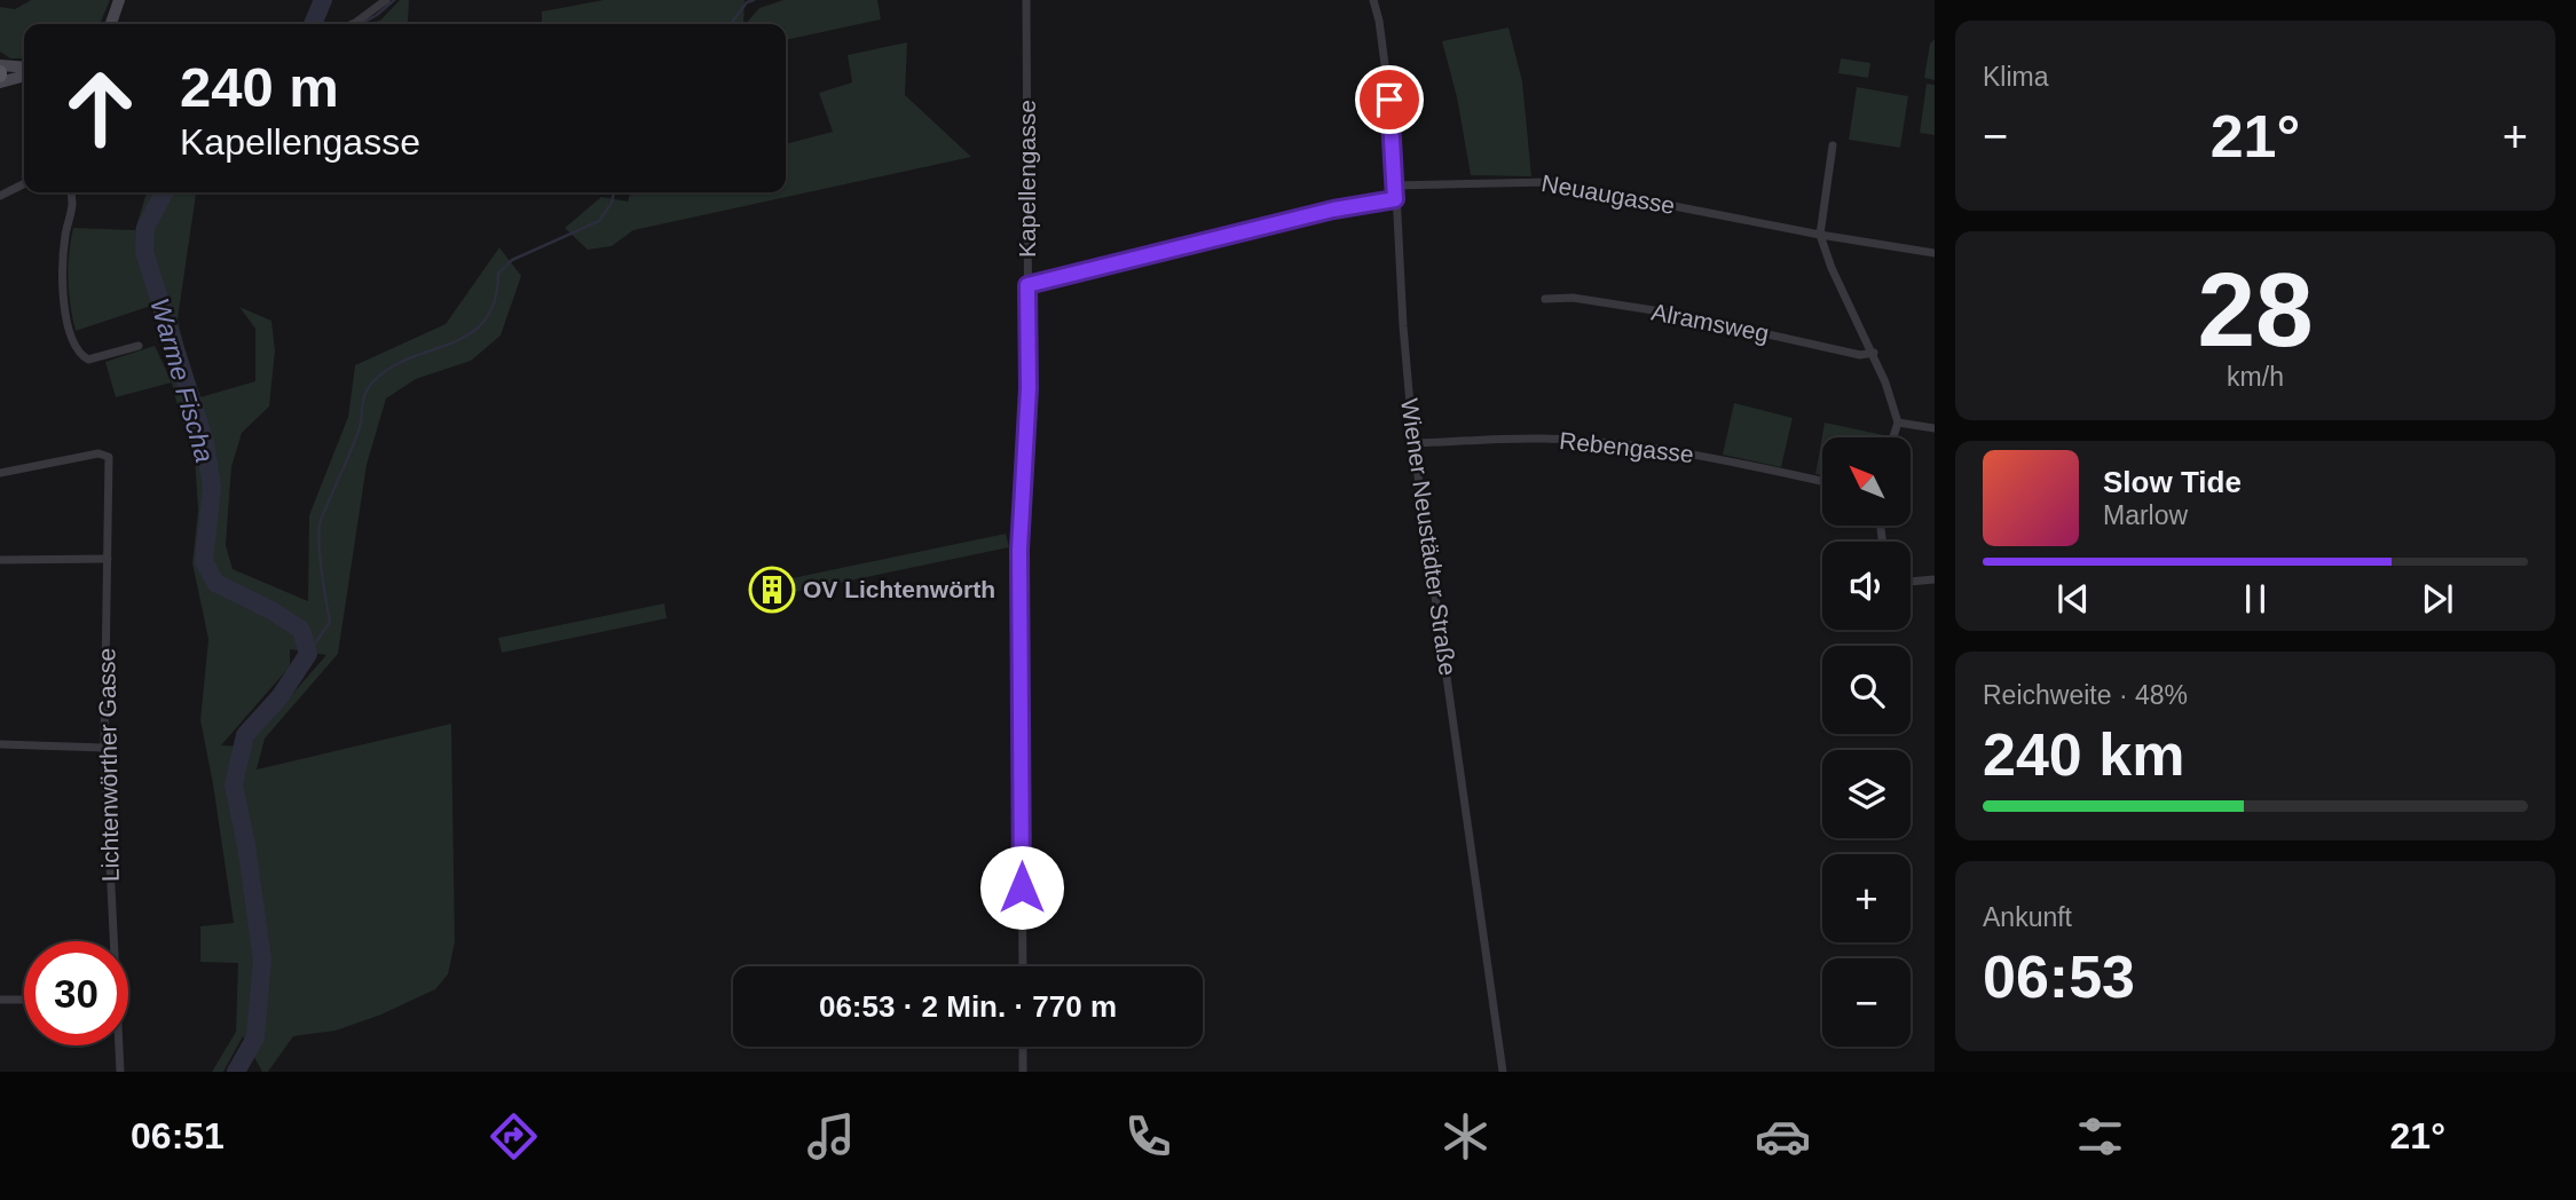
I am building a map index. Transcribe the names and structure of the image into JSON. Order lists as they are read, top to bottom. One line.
{"streets":{"street":["Kapellengasse","Neuaugasse","Alramsweg","Rebengasse","Wiener Neustädter Straße","Lichtenwörther Gasse"]},"crossings":[["Neuaugasse","Wiener Neustädter Straße"],["Rebengasse","Wiener Neustädter Straße"]],"water":["Warme Fischa"],"places":{"building":["OV Lichtenwörth"]},"north":"top left","page":{"tile":["Klima",["28","km/h"],["Reichweite · 48%","240 km"],["Ankunft","06:53"]],"turn":["240 m","Kapellengasse"],"heat":["−","21°","+"],"map_buttons":["+","−"],"song":["Slow Tide","Marlow"],"limit":"30","trip":"06:53 · 2 Min. · 770 m","tabs":["06:51","21°"]}}
